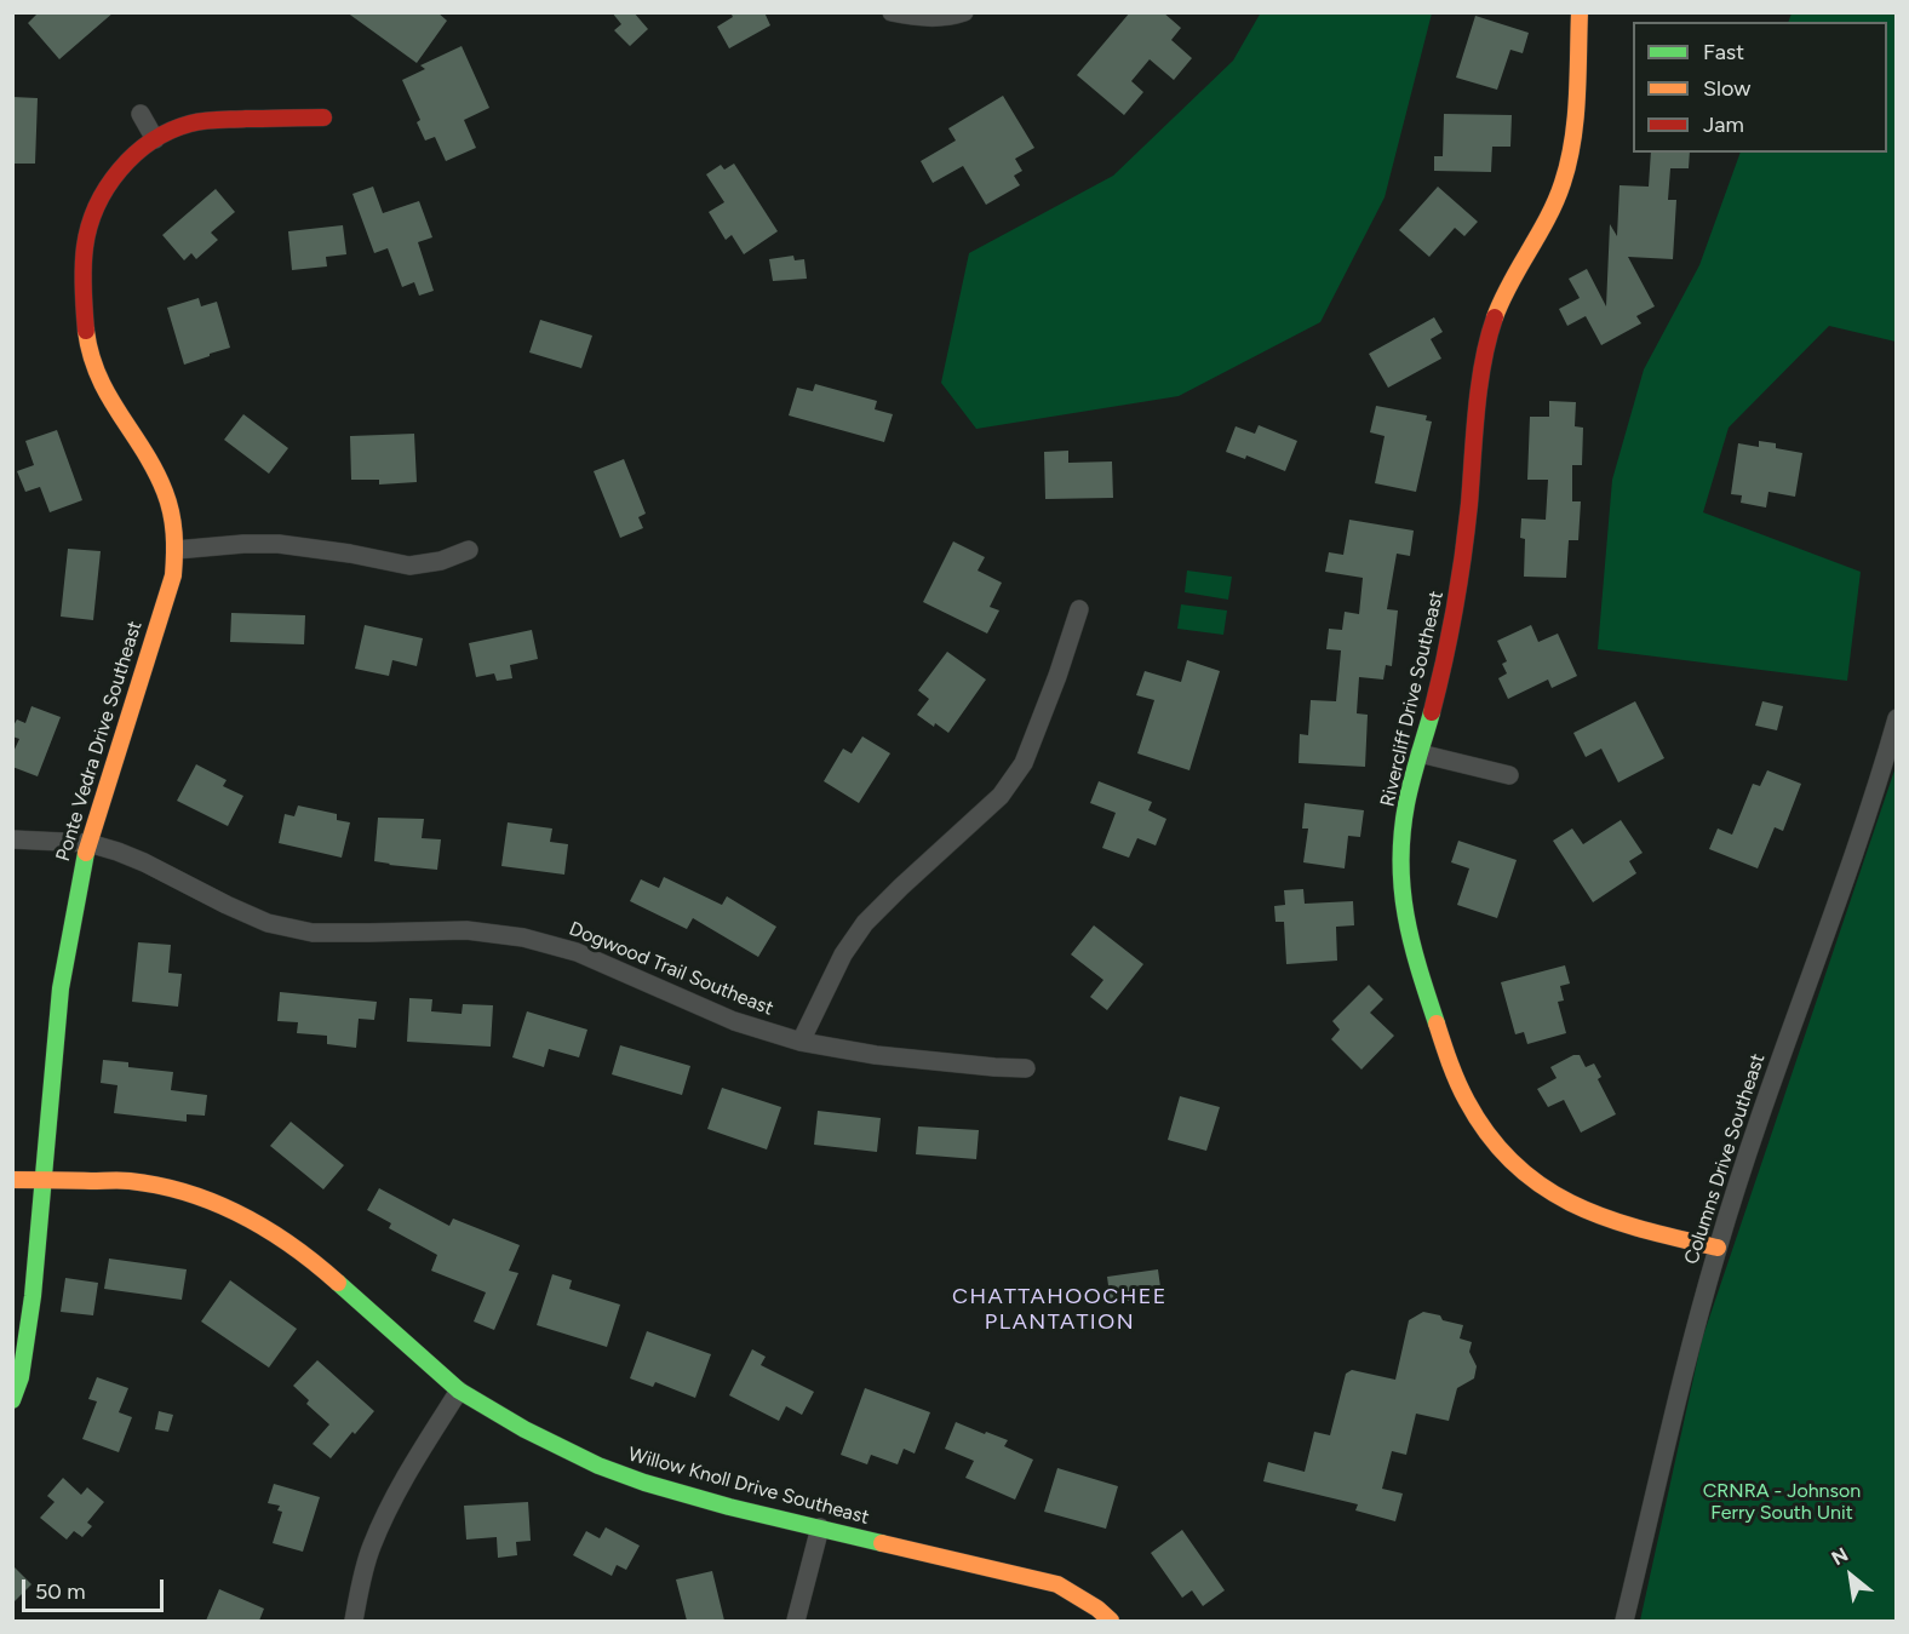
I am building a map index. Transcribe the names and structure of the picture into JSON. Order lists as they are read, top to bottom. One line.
{"streets":{"street":["Rivercliff Drive Southeast","Ponte Vedra Drive Southeast","Dogwood Trail Southeast","Columns Drive Southeast","Willow Knoll Drive Southeast"]},"crossings":[["Rivercliff Drive Southeast","Columns Drive Southeast"],["Ponte Vedra Drive Southeast","Dogwood Trail Southeast"],["Ponte Vedra Drive Southeast","Willow Knoll Drive Southeast"]],"districts":["CHATTAHOOCHEE PLANTATION"],"parks":["CRNRA - Johnson Ferry South Unit"],"legend":["Fast","Slow","Jam"],"scale_bar":"50 m","north":"top left"}
